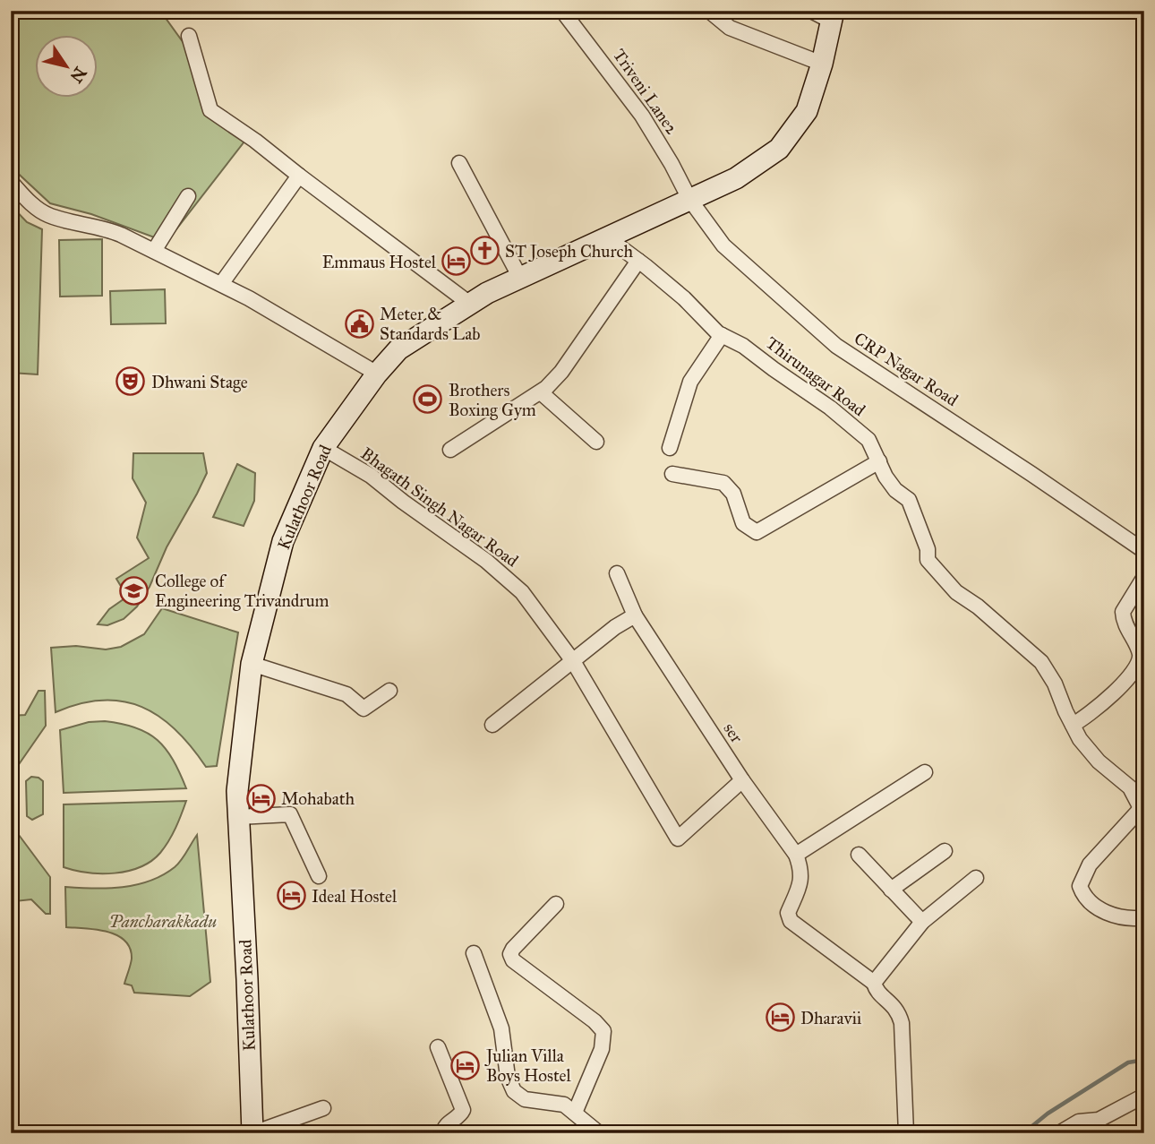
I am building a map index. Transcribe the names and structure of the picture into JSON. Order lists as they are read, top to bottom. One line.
{"streets":{"main road":["Kulathoor Road"],"street":["Triveni Lane2","CRP Nagar Road","Thirunagar Road","Bhagath Singh Nagar Road","ser"]},"crossings":[["Triveni Lane2","CRP Nagar Road"],["Triveni Lane2","Kulathoor Road"],["CRP Nagar Road","Kulathoor Road"],["Thirunagar Road","Kulathoor Road"],["Kulathoor Road","Bhagath Singh Nagar Road"],["Bhagath Singh Nagar Road","ser"]],"parks":["Pancharakkadu"],"places":{"church":["ST Joseph Church"],"hotel":["Emmaus Hostel","Mohabath","Ideal Hostel","Dharavii","Julian Villa Boys Hostel"],"public building":["Meter & Standards Lab"],"theatre":["Dhwani Stage"],"sports":["Brothers Boxing Gym"],"school or university":["College of Engineering Trivandrum"]},"north":"bottom right"}
